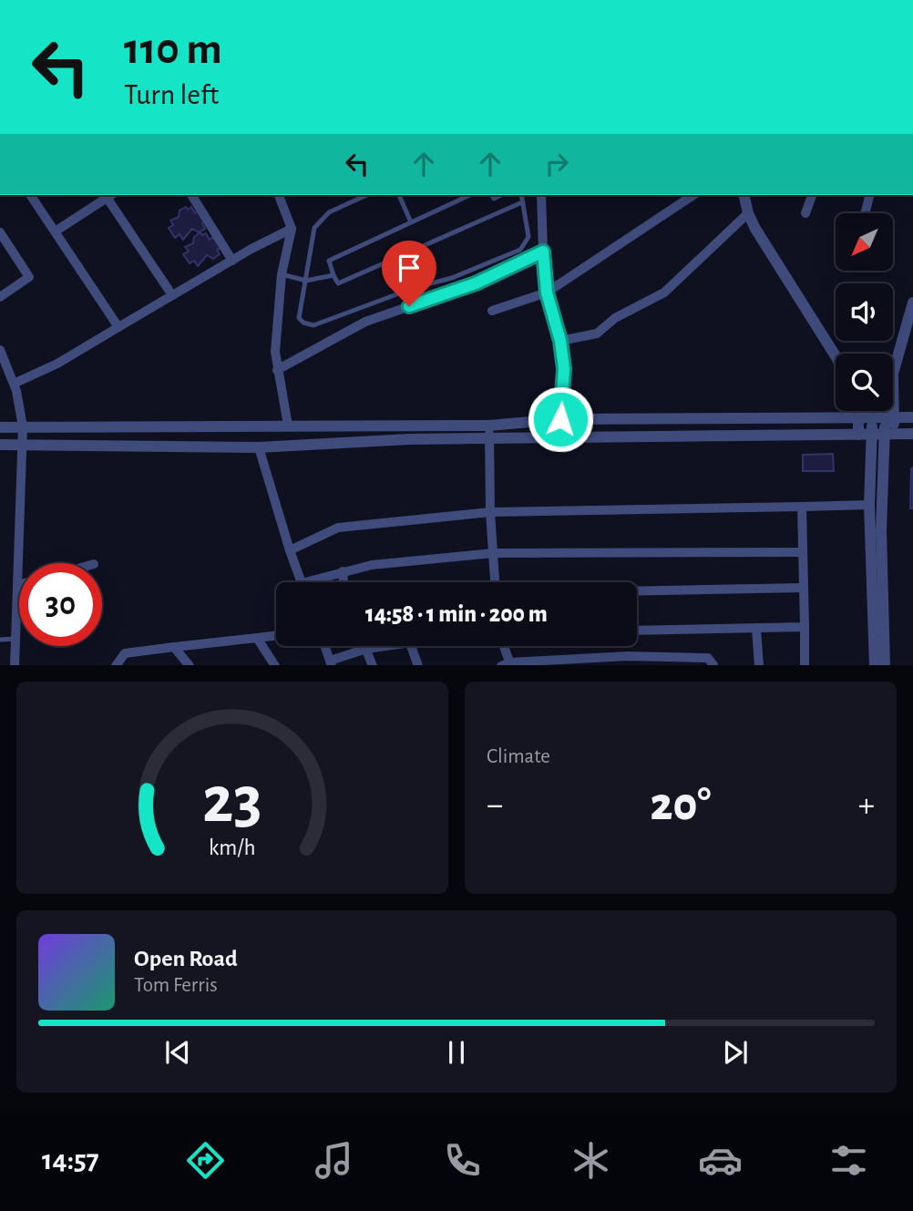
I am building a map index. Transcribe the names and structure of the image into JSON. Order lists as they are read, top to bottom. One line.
{"north":"bottom left","page":{"turn":["110 m","Turn left"],"limit":"30","trip":"14:58 · 1 min · 200 m","tile":"Climate","heat":["−","20°","+"],"song":["Open Road","Tom Ferris"],"tabs":"14:57","gauge":["23","km/h"]}}
